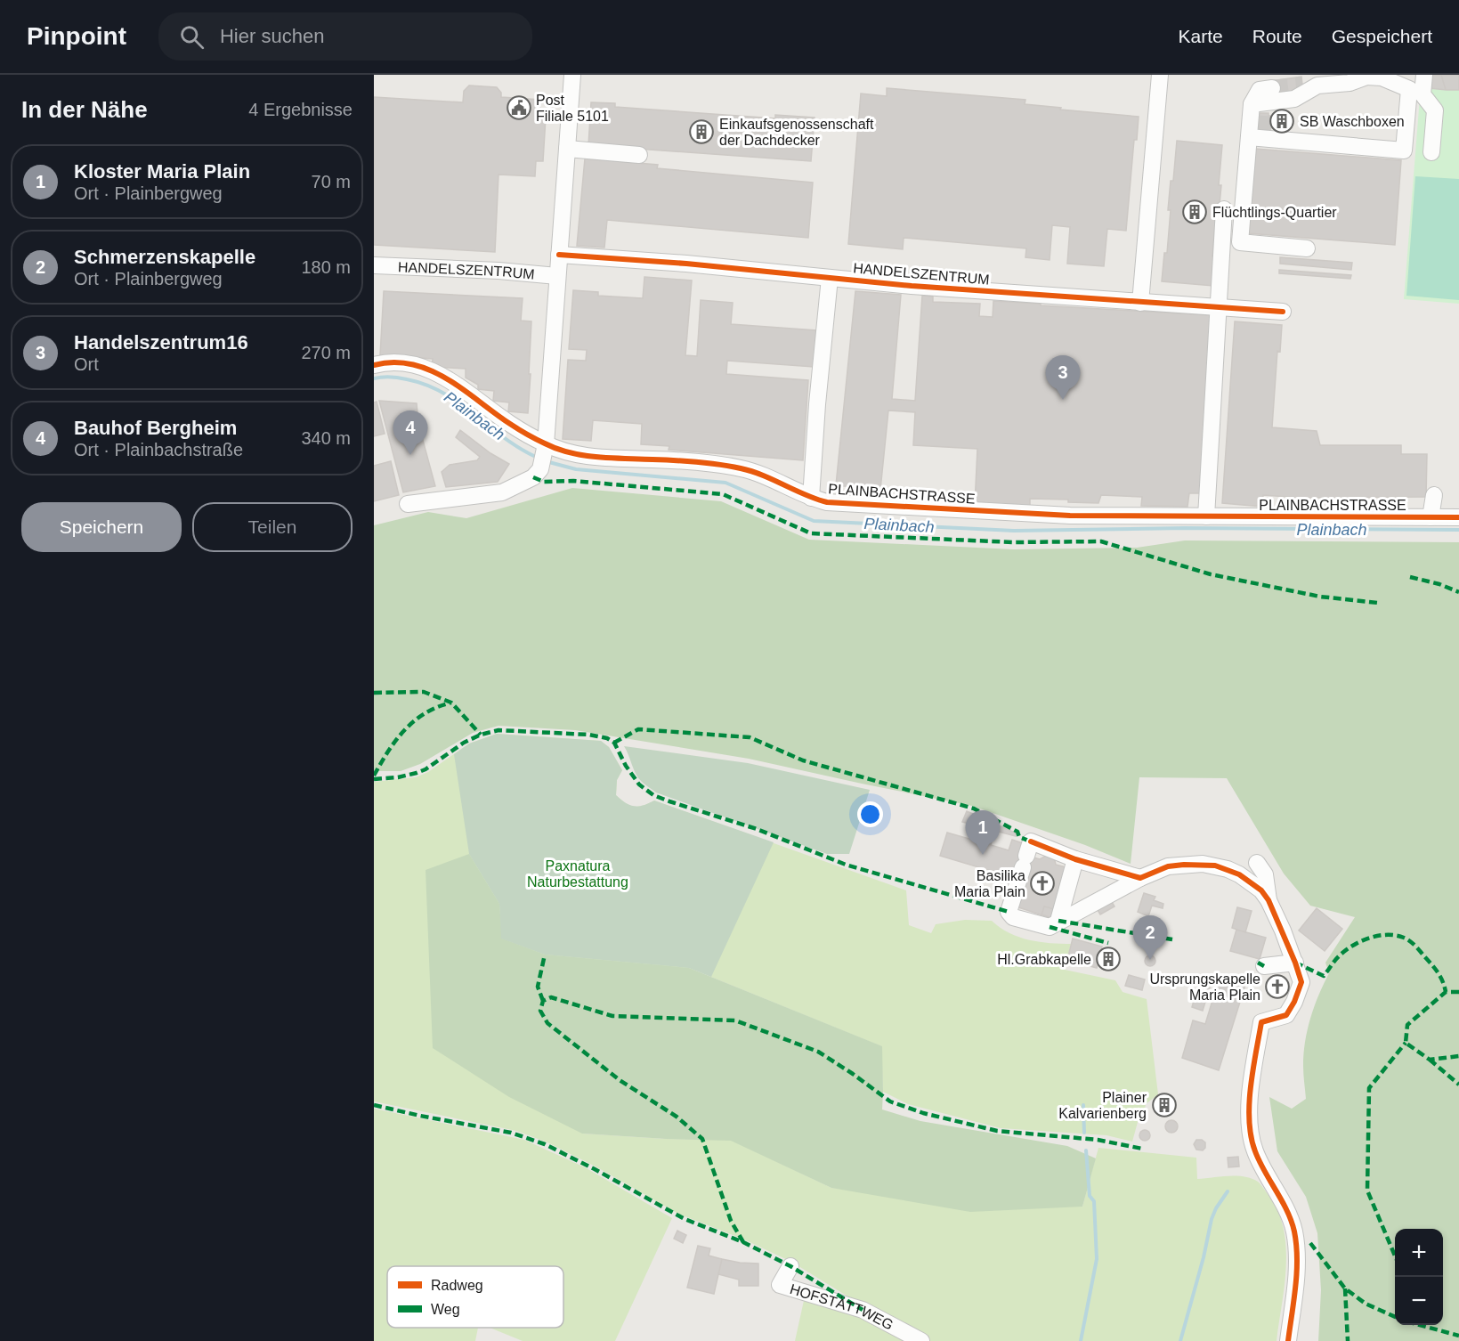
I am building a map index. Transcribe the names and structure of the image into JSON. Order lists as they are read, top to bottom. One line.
{"streets":{"street":["HANDELSZENTRUM","PLAINBACHSTRASSE","HOFSTÄTTWEG"]},"water":["Plainbach"],"parks":["Paxnatura Naturbestattung"],"places":{"public building":["Post Filiale 5101"],"building":["SB Waschboxen","Einkaufsgenossenschaft der Dachdecker","Flüchtlings-Quartier","Hl.Grabkapelle","Plainer Kalvarienberg"],"church":["Basilika Maria Plain","Ursprungskapelle Maria Plain"]},"legend":["Radweg","Weg"],"page":{"header":"Pinpoint","search":"Hier suchen","nav":["Karte","Route","Gespeichert"],"heading":["In der Nähe","4 Ergebnisse"],"list":[{"mark":"1","name":"Kloster Maria Plain","note":"Ort · Plainbergweg","value":"70 m"},{"mark":"2","name":"Schmerzenskapelle","note":"Ort · Plainbergweg","value":"180 m"},{"mark":"3","name":"Handelszentrum16","note":"Ort","value":"270 m"},{"mark":"4","name":"Bauhof Bergheim","note":"Ort · Plainbachstraße","value":"340 m"}],"pins":["3","4","1","2"],"buttons":["Speichern","Teilen"],"map_buttons":["+","−"]}}
